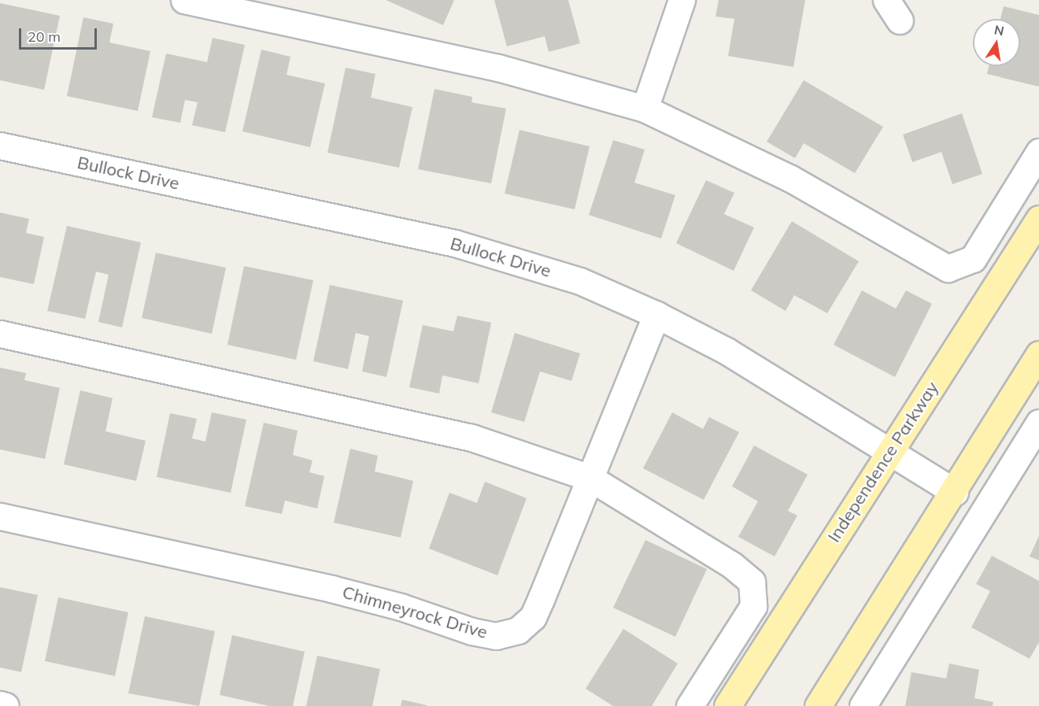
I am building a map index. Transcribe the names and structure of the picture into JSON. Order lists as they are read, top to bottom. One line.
{"streets":{"main road":["Independence Parkway"],"street":["Bullock Drive","Chimneyrock Drive"]},"crossings":[["Bullock Drive","Independence Parkway"],["Bullock Drive","Chimneyrock Drive"]],"scale_bar":"20 m","north":"top"}
